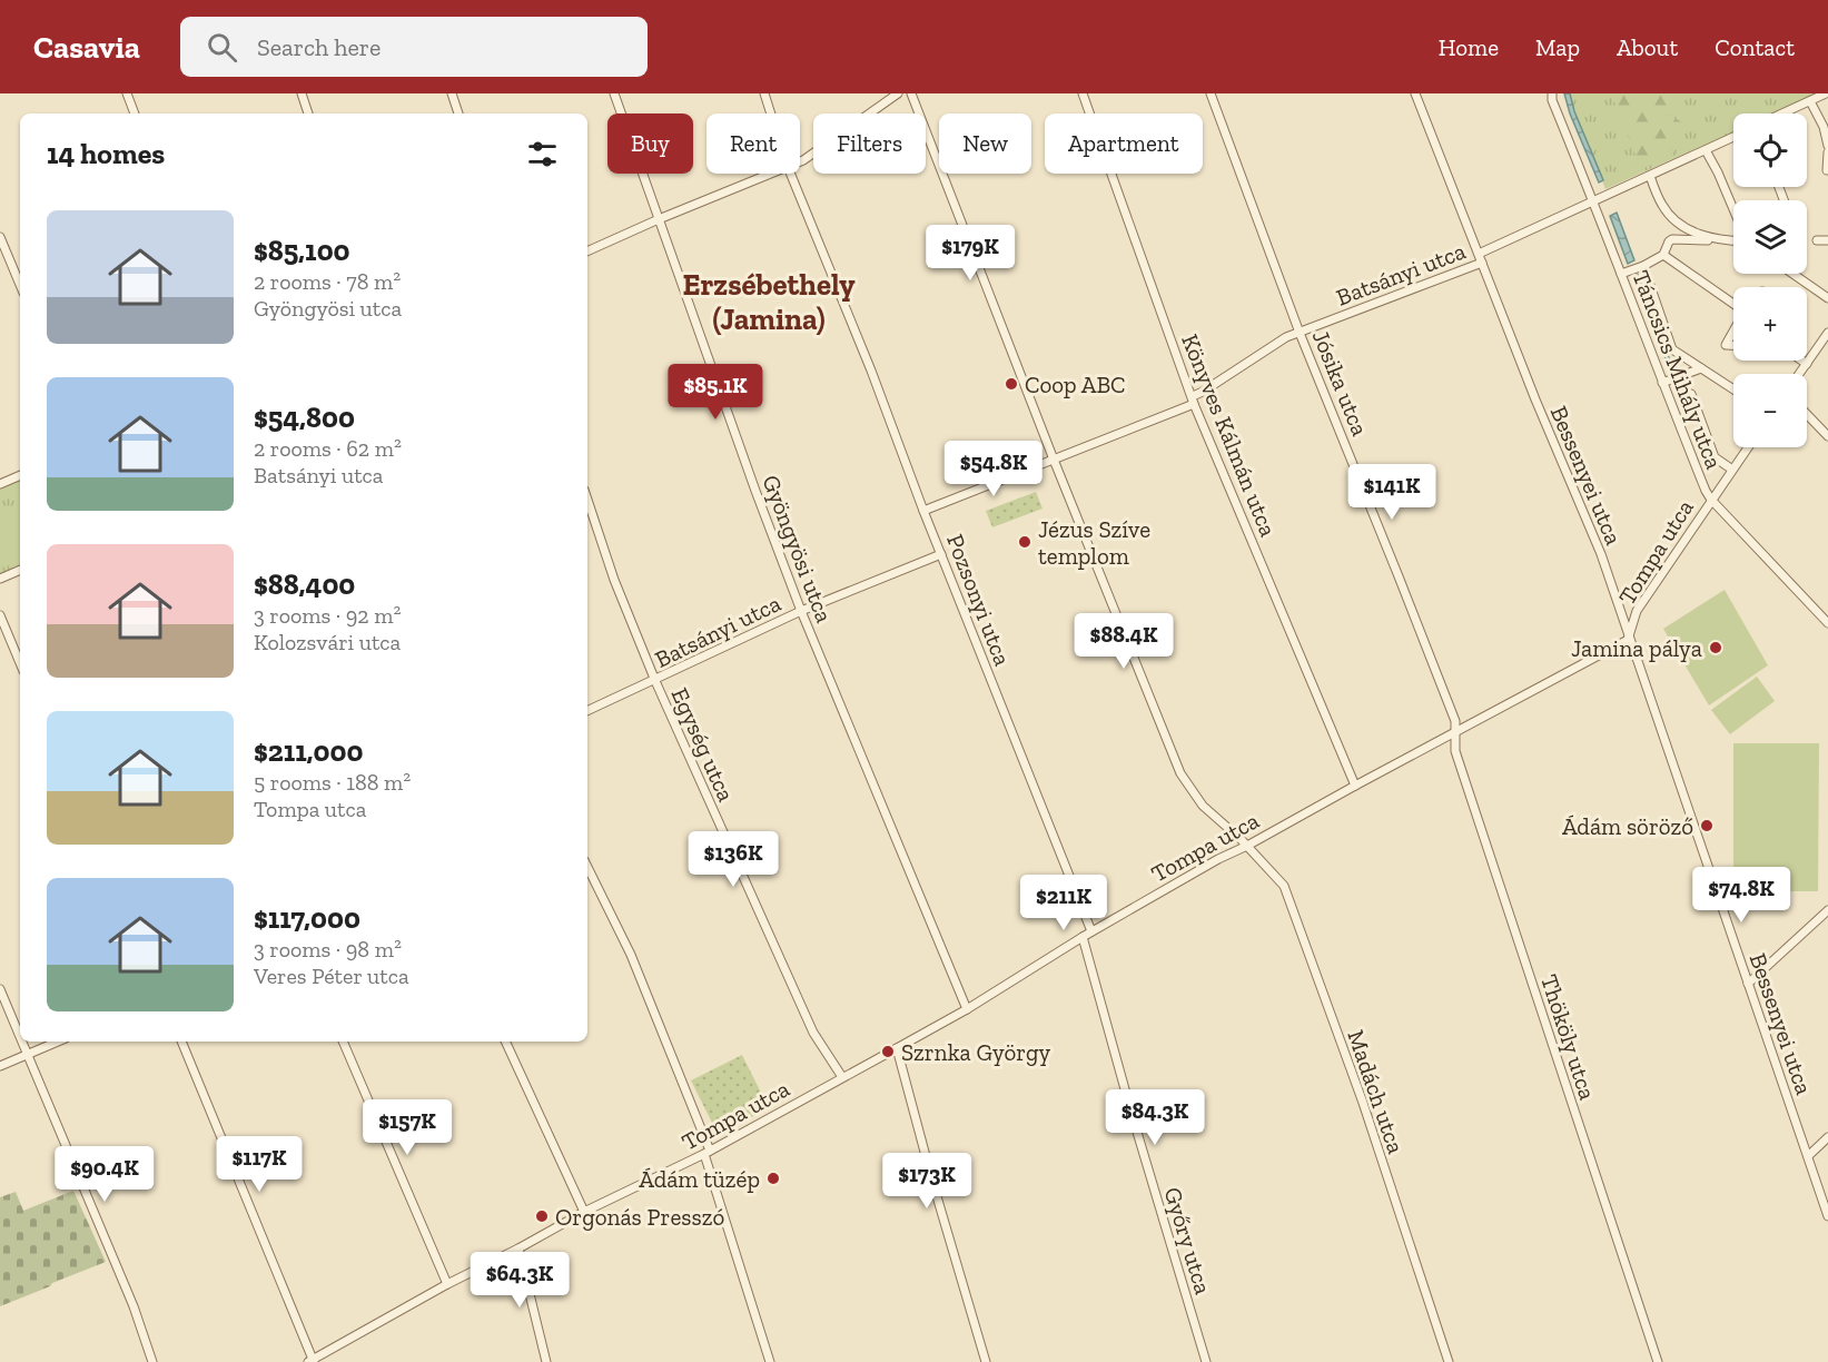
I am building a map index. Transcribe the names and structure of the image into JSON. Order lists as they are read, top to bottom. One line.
{"streets":{"street":["Batsányi utca","Táncsics Mihály utca","Jósika utca","Könyves Kálmán utca","Bessenyei utca","Gyöngyösi utca","Tompa utca","Pozsonyi utca","Egység utca","Thököly utca","Madách utca","Győry utca"]},"crossings":[["Batsányi utca","Táncsics Mihály utca"],["Batsányi utca","Jósika utca"],["Batsányi utca","Könyves Kálmán utca"],["Batsányi utca","Bessenyei utca"],["Batsányi utca","Gyöngyösi utca"],["Batsányi utca","Pozsonyi utca"],["Batsányi utca","Egység utca"],["Batsányi utca","Madách utca"],["Táncsics Mihály utca","Tompa utca"],["Jósika utca","Thököly utca"],["Könyves Kálmán utca","Tompa utca"],["Bessenyei utca","Tompa utca"],["Gyöngyösi utca","Tompa utca"],["Tompa utca","Pozsonyi utca"],["Tompa utca","Egység utca"],["Tompa utca","Thököly utca"],["Tompa utca","Madách utca"],["Tompa utca","Győry utca"]],"districts":["Erzsébethely (Jamina)"],"places":["Coop ABC","Jézus Szíve templom","Jamina pálya","Ádám söröző","Szrnka György","Ádám tüzép","Orgonás Presszó"],"page":{"header":"Casavia","search":"Search here","nav":["Home","Map","About","Contact"],"map_buttons":["+","−"],"chip":["Buy","Rent","Filters","New","Apartment"],"heading":"14 homes","list":[{"name":"$85,100","note":"2 rooms · 78 m² · Gyöngyösi utca"},{"name":"$54,800","note":"2 rooms · 62 m² · Batsányi utca"},{"name":"$88,400","note":"3 rooms · 92 m² · Kolozsvári utca"},{"name":"$211,000","note":"5 rooms · 188 m² · Tompa utca"},{"name":"$117,000","note":"3 rooms · 98 m² · Veres Péter utca"}],"price":["$179K","$85.1K","$54.8K","$141K","$88.4K","$136K","$74.8K","$211K","$84.3K","$157K","$117K","$90.4K","$173K","$64.3K"]}}
